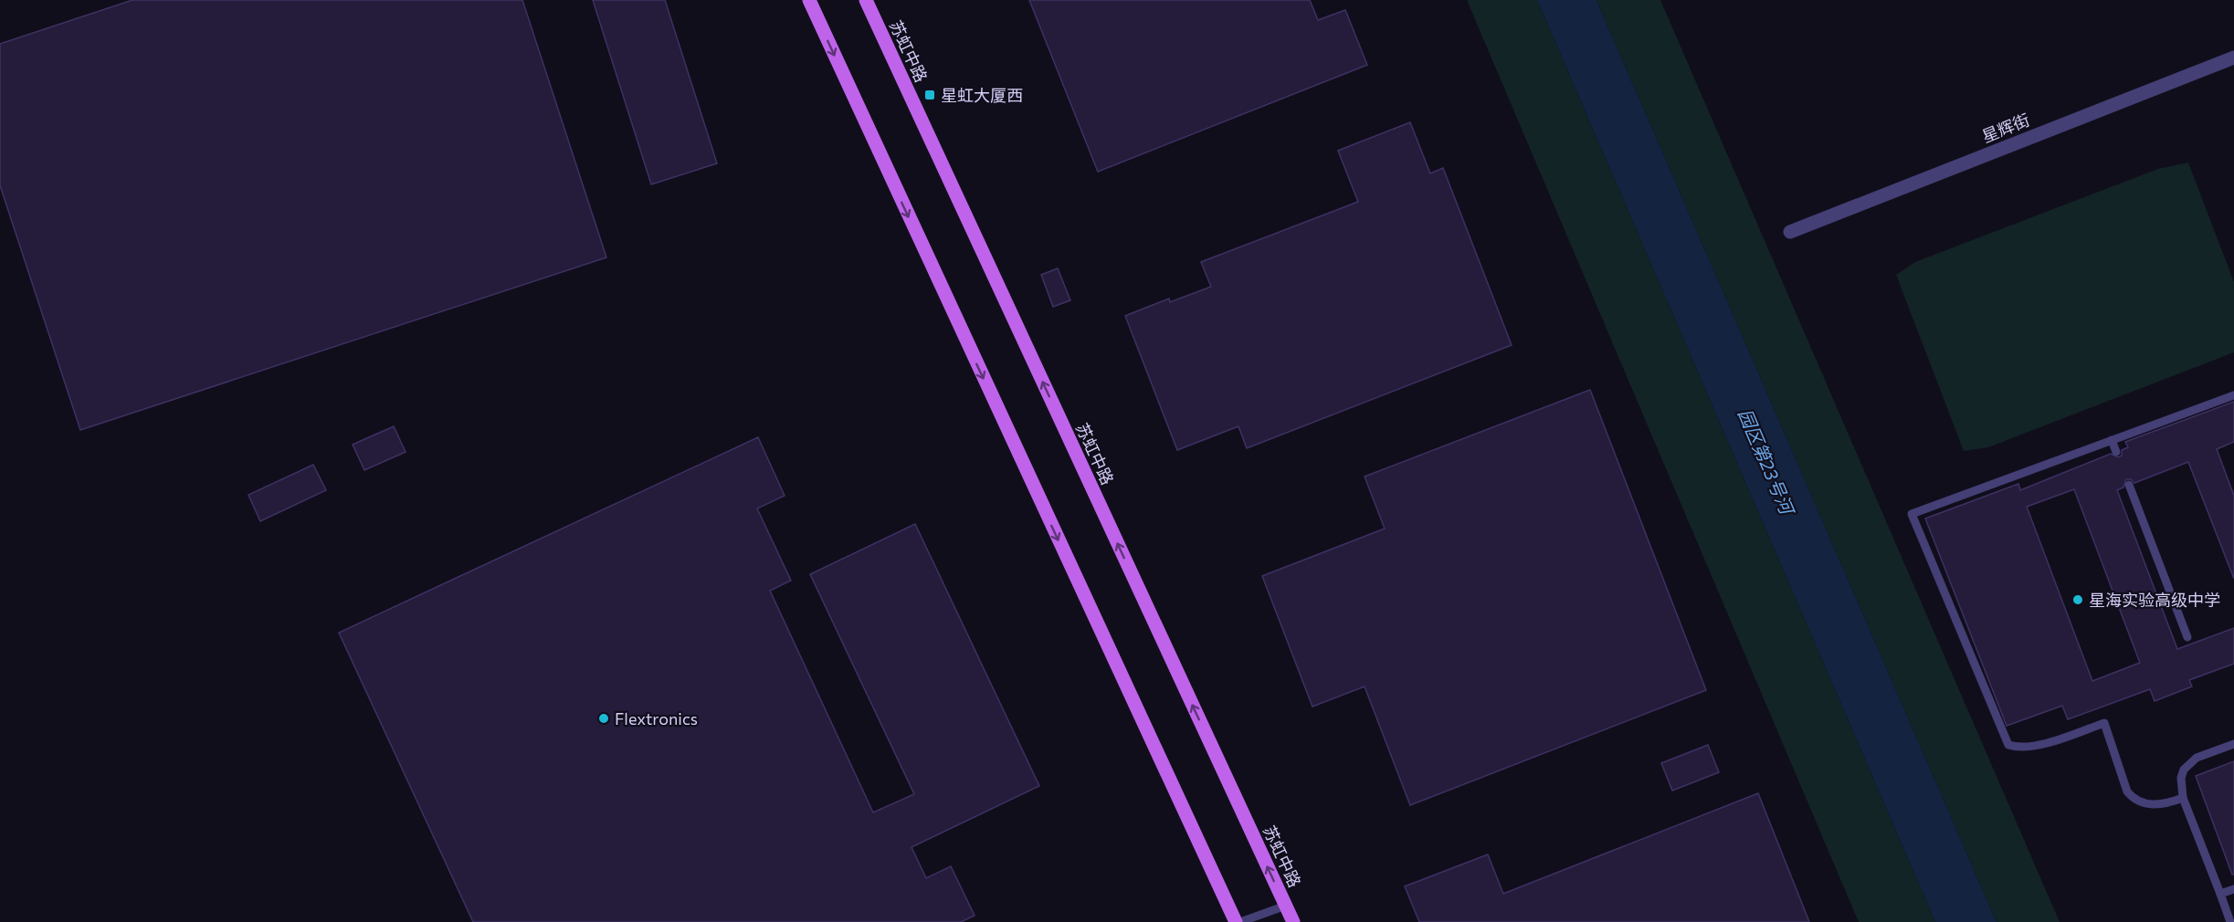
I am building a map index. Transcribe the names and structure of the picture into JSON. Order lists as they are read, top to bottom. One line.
{"streets":{"main road":["苏虹中路"],"street":["星辉街"]},"water":["园区第23号河"],"places":{"transit":["星虹大厦西"],"other":["星海实验高级中学","Flextronics"]}}
